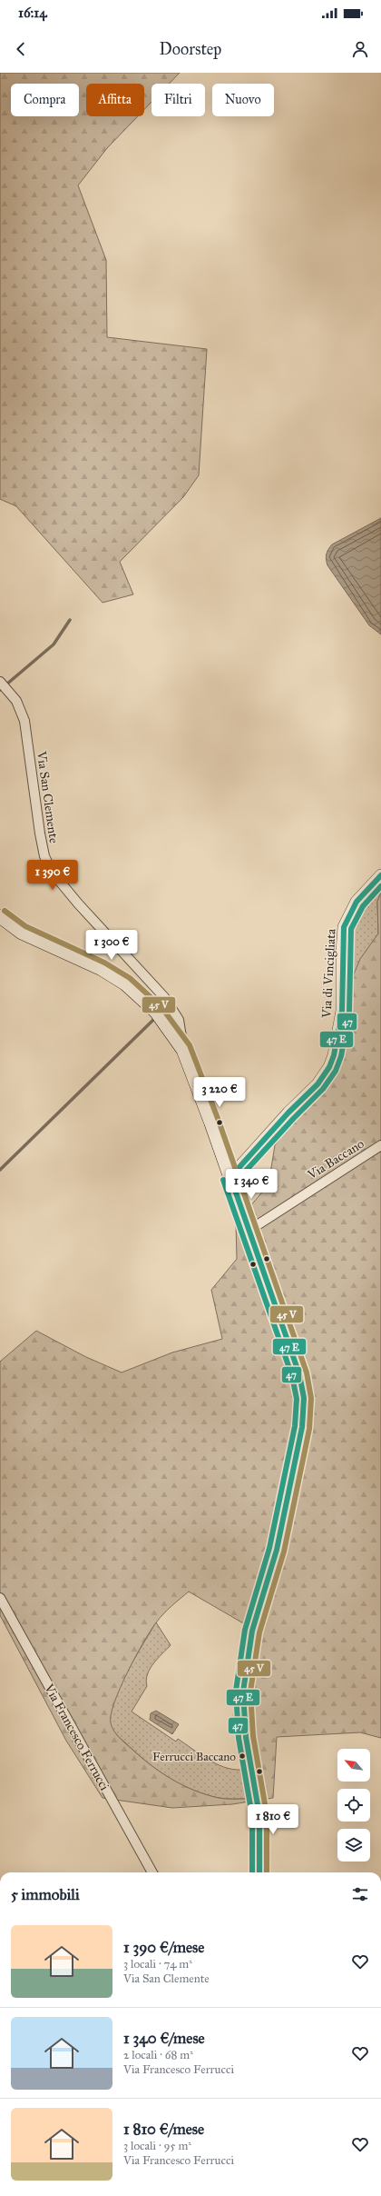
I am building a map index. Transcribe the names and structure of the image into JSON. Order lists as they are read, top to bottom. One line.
{"streets":{"street":["Via San Clemente","Via di Vincigliata","Via Baccano","Via Francesco Ferrucci"]},"places":["Ferrucci Baccano"],"lines":["transit line 47"],"north":"top left","page":{"status":"16:14","header":"Doorstep","chip":["Compra","Affitta","Filtri","Nuovo"],"price":["1 390 €","1 300 €","3 220 €","1 340 €","1 810 €"],"heading":"5 immobili","list":[{"name":"1 390 €/mese","note":"3 locali · 74 m² · Via San Clemente"},{"name":"1 340 €/mese","note":"2 locali · 68 m² · Via Francesco Ferrucci"},{"name":"1 810 €/mese","note":"3 locali · 95 m² · Via Francesco Ferrucci"}]}}
